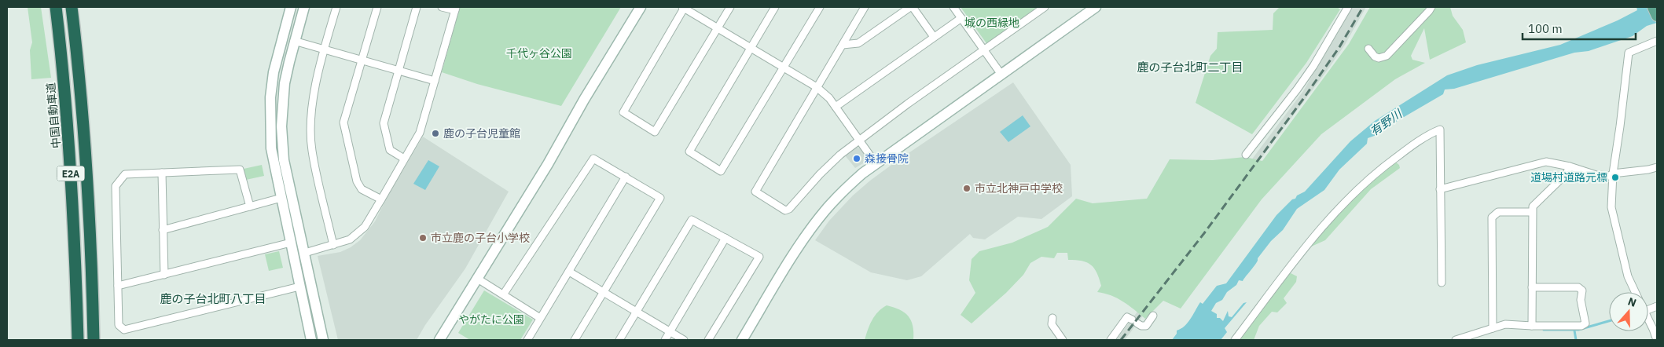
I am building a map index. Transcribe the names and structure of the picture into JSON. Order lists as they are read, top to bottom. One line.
{"streets":{"highway":["中国自動車道","E2A"]},"districts":["鹿の子台北町二丁目","鹿の子台北町八丁目"],"water":["有野川"],"parks":["城の西緑地","千代ヶ谷公園","やがたに公園"],"places":["鹿の子台児童館","森接骨院","道場村道路元標","市立北神戸中学校","市立鹿の子台小学校"],"scale_bar":"100 m","north":"top"}
